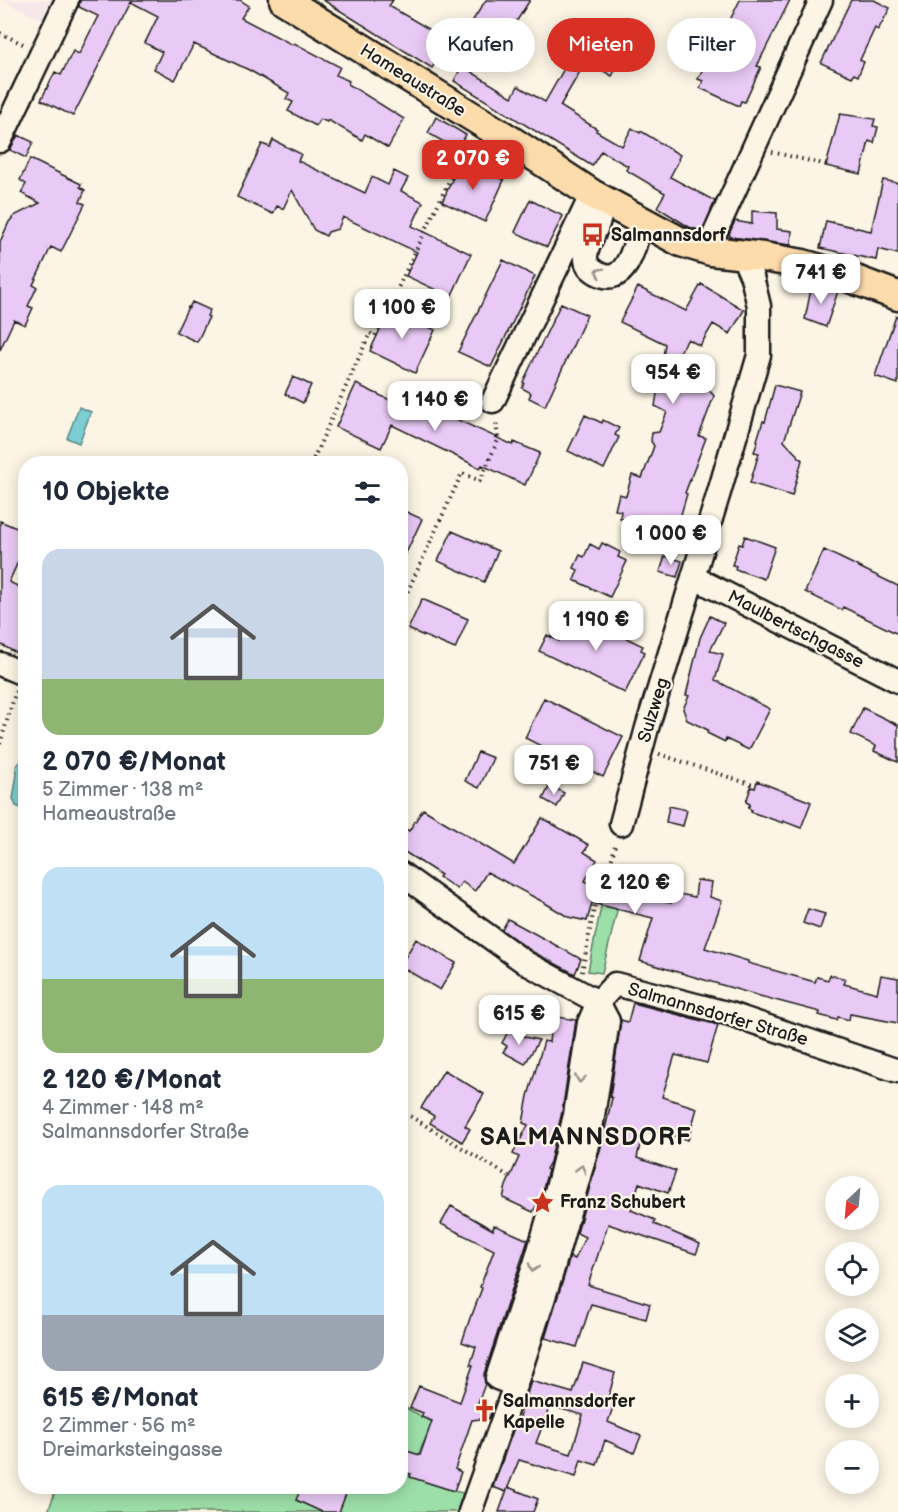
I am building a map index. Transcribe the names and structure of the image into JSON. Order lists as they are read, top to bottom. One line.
{"streets":{"main road":["Hameaustraße"],"street":["Maulbertschgasse","Sulzweg","Salmannsdorfer Straße"]},"crossings":[["Hameaustraße","Sulzweg"],["Maulbertschgasse","Sulzweg"]],"districts":["SALMANNSDORF"],"places":{"bus stop":["Salmannsdorf"],"place":["Franz Schubert"],"church":["Salmannsdorfer Kapelle"]},"north":"bottom left","page":{"chip":["Kaufen","Mieten","Filter"],"price":["2 070 €","741 €","1 100 €","954 €","1 140 €","1 000 €","1 190 €","751 €","2 120 €","615 €"],"heading":"10 Objekte","list":[{"name":"2 070 €/Monat","note":"5 Zimmer · 138 m² · Hameaustraße"},{"name":"2 120 €/Monat","note":"4 Zimmer · 148 m² · Salmannsdorfer Straße"},{"name":"615 €/Monat","note":"2 Zimmer · 56 m² · Dreimarksteingasse"}],"map_buttons":["+","−"]}}
